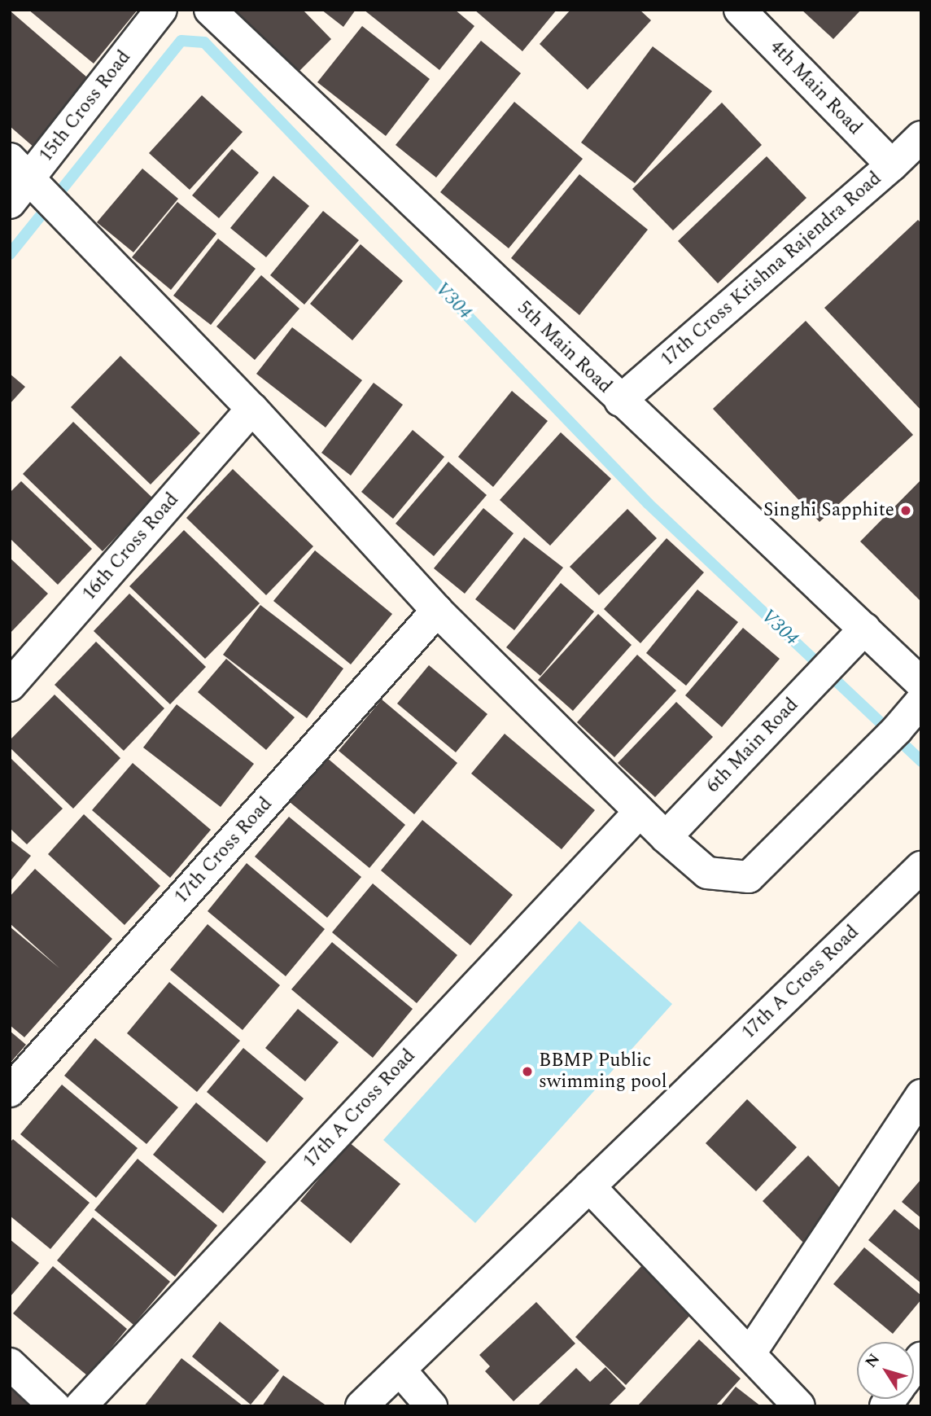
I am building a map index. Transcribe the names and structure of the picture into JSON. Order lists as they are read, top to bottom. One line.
{"streets":{"street":["4th Main Road","15th Cross Road","17th Cross Krishna Rajendra Road","5th Main Road","16th Cross Road","6th Main Road","17th Cross Road","17th A Cross Road"]},"crossings":[["4th Main Road","17th Cross Krishna Rajendra Road"],["17th Cross Krishna Rajendra Road","5th Main Road"],["5th Main Road","6th Main Road"]],"water":["V304"],"places":["Singhi Sapphite","BBMP Public swimming pool"],"north":"top left"}
